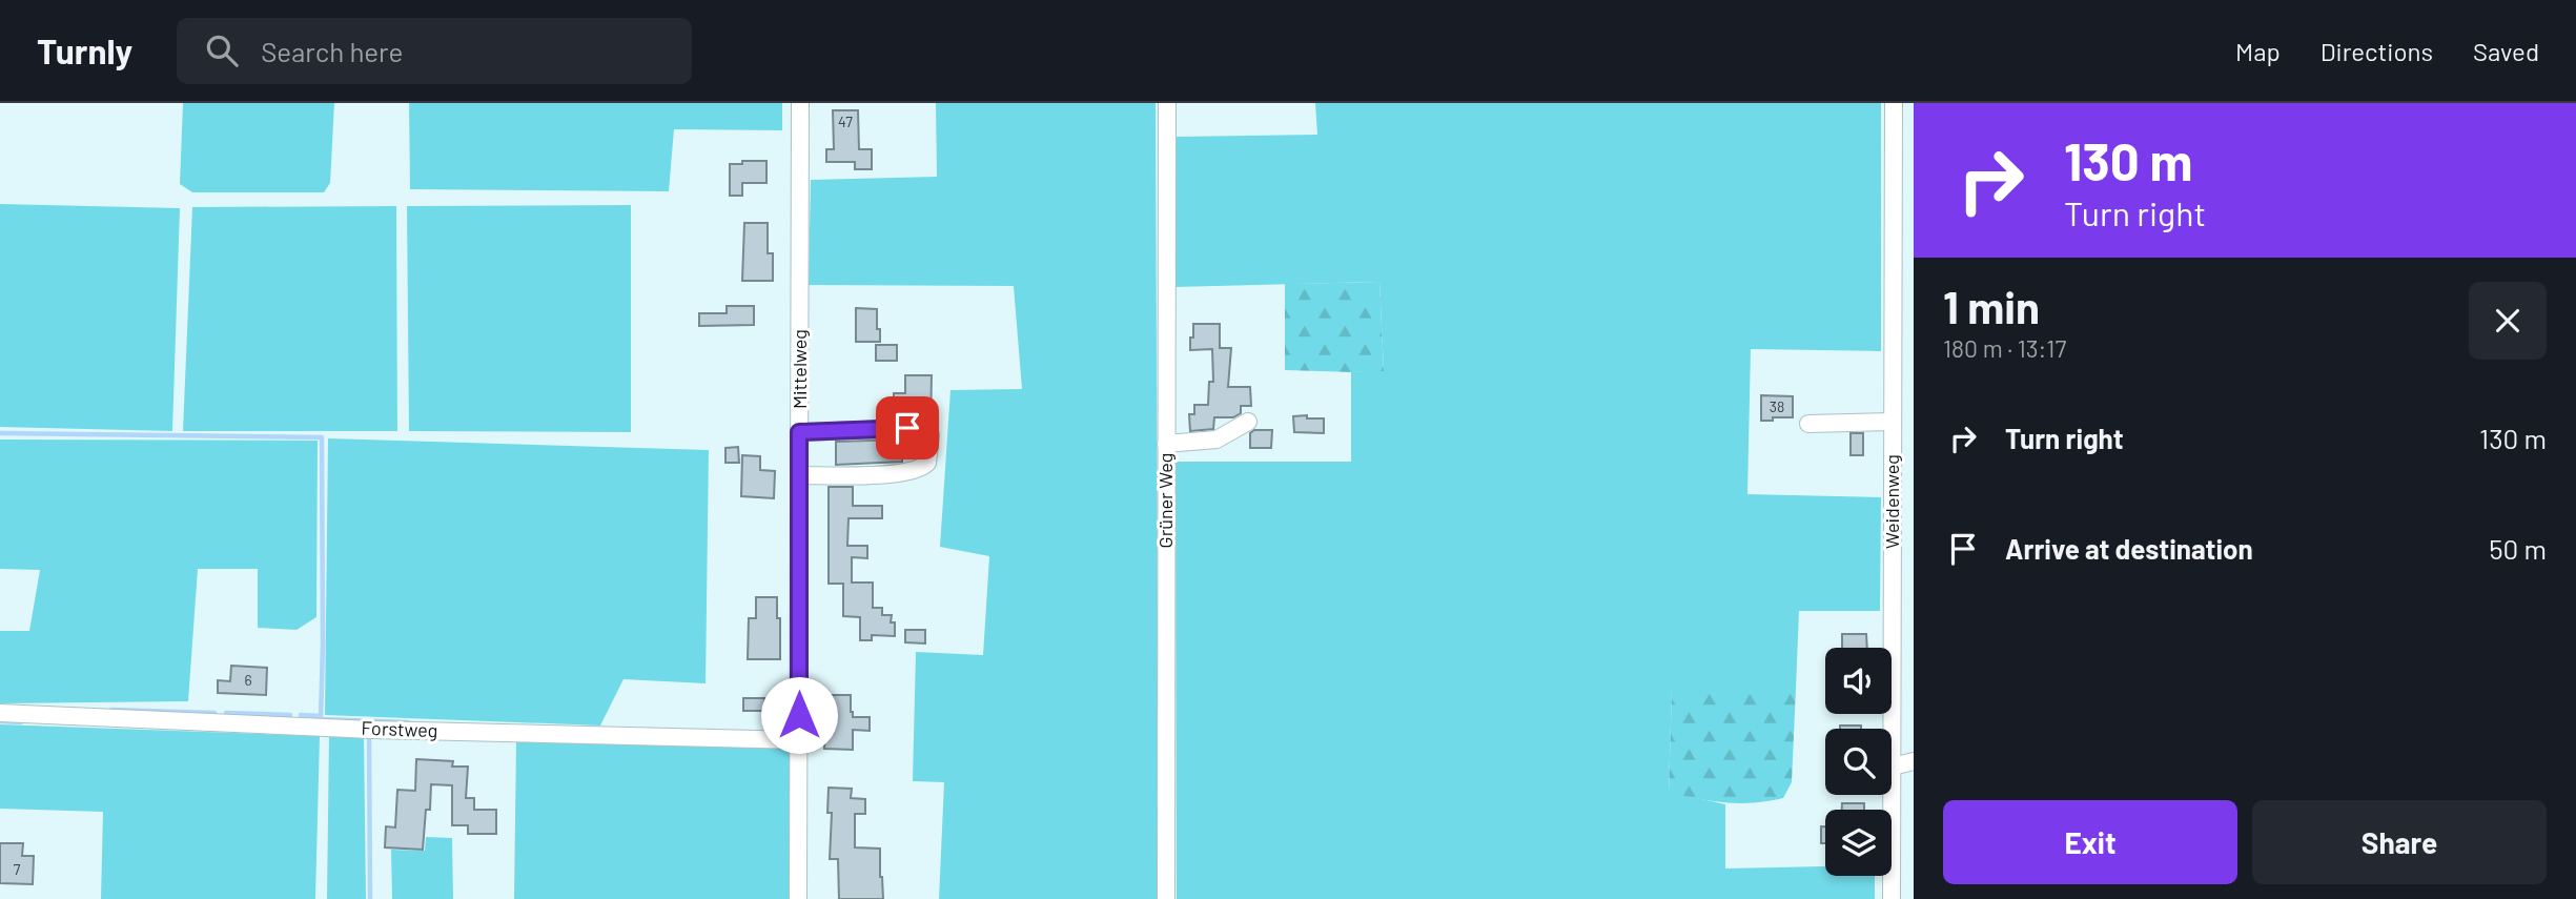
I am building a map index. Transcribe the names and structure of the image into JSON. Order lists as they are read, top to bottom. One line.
{"streets":{"street":["Mittelweg","Grüner Weg","Weidenweg","Forstweg"]},"crossings":[["Mittelweg","Forstweg"]],"house_numbers":["47","38","6","7"],"page":{"header":"Turnly","search":"Search here","nav":["Map","Directions","Saved"],"turn":["130 m","Turn right"],"heading":["1 min","180 m · 13:17"],"list":[{"name":"Turn right","value":"130 m"},{"name":"Arrive at destination","value":"50 m"}],"buttons":["Exit","Share"]}}
